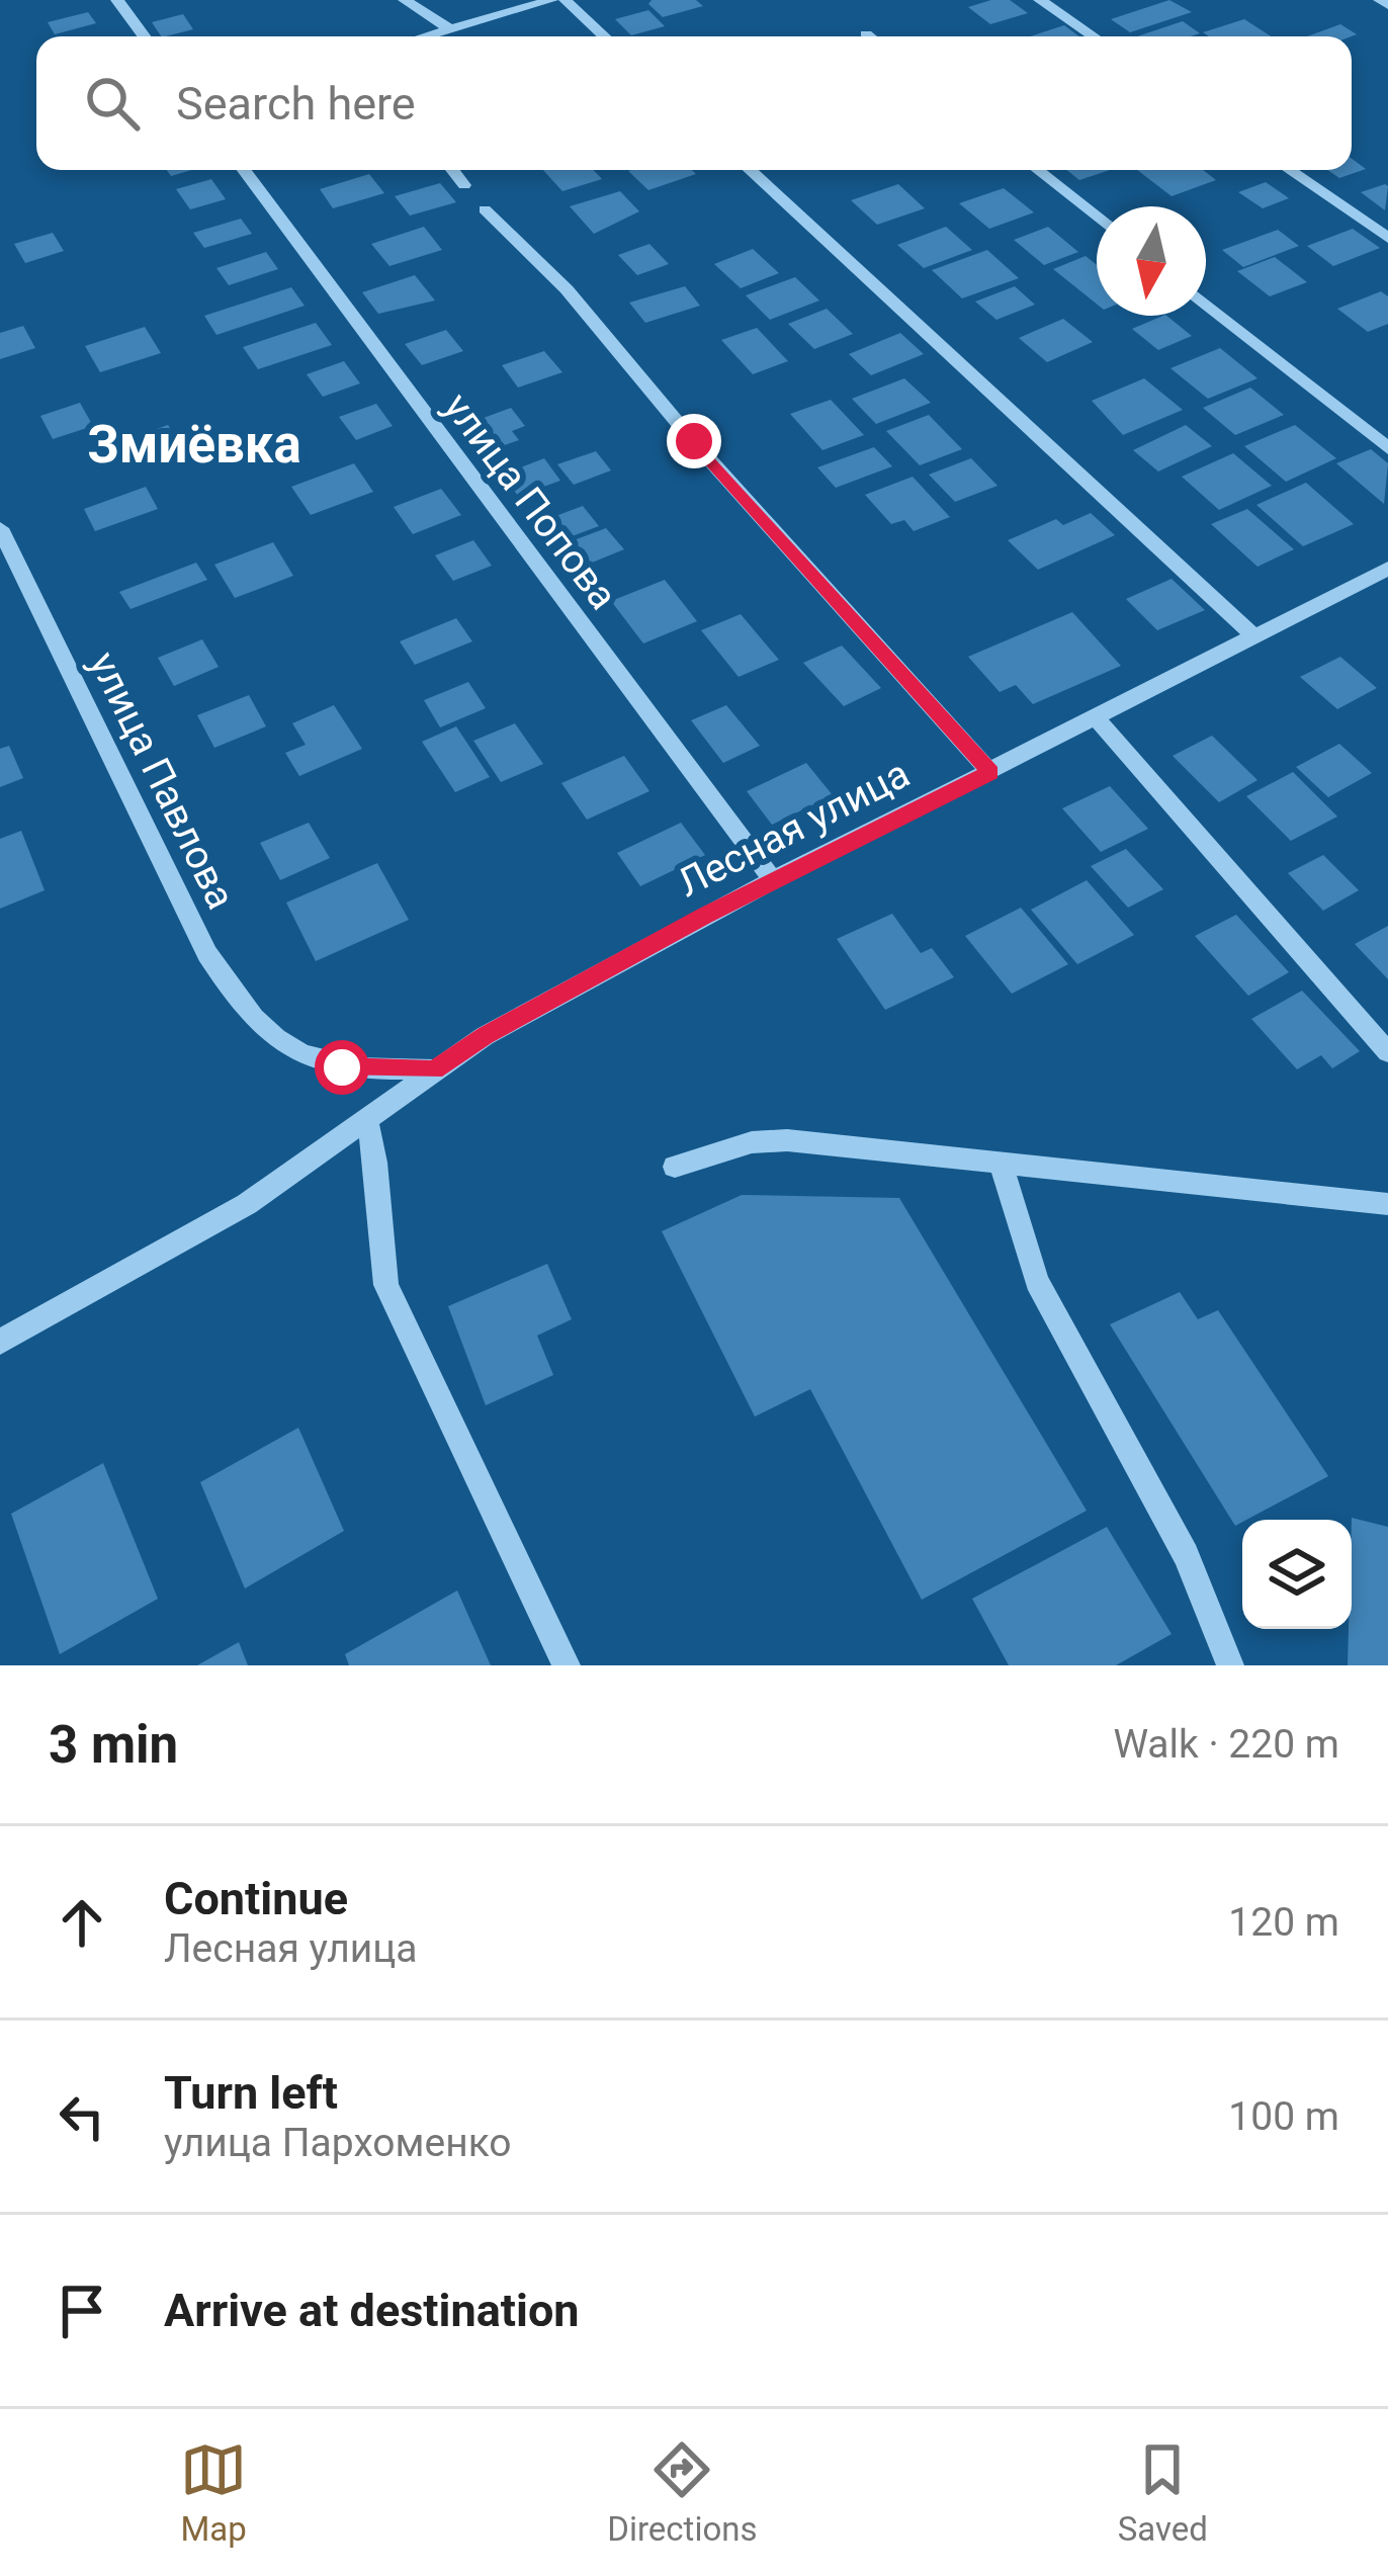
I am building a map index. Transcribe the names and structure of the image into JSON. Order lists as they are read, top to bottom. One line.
{"streets":{"street":["улица Попова","улица Павлова","Лесная улица"]},"crossings":[["улица Попова","Лесная улица"],["улица Павлова","Лесная улица"]],"districts":["Змиёвка"],"north":"bottom","page":{"search":"Search here","heading":["3 min","Walk · 220 m"],"list":[["Continue","Лесная улица","120 m"],["Turn left","улица Пархоменко","100 m"],"Arrive at destination"],"nav":["Map","Directions","Saved"]}}
